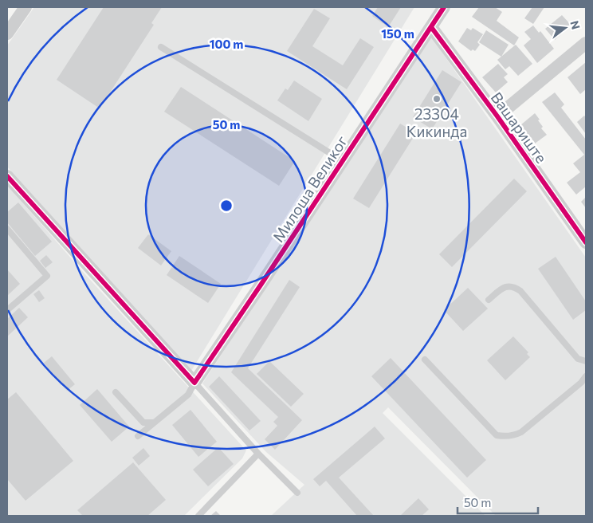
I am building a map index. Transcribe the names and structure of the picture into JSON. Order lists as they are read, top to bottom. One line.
{"streets":{"street":["Вашариште","Милоша Великог"]},"crossings":[["Вашариште","Милоша Великог"]],"places":["23304 Кикинда"],"scale_bar":"50 m","north":"right","rings":["150 m","100 m","50 m"]}
